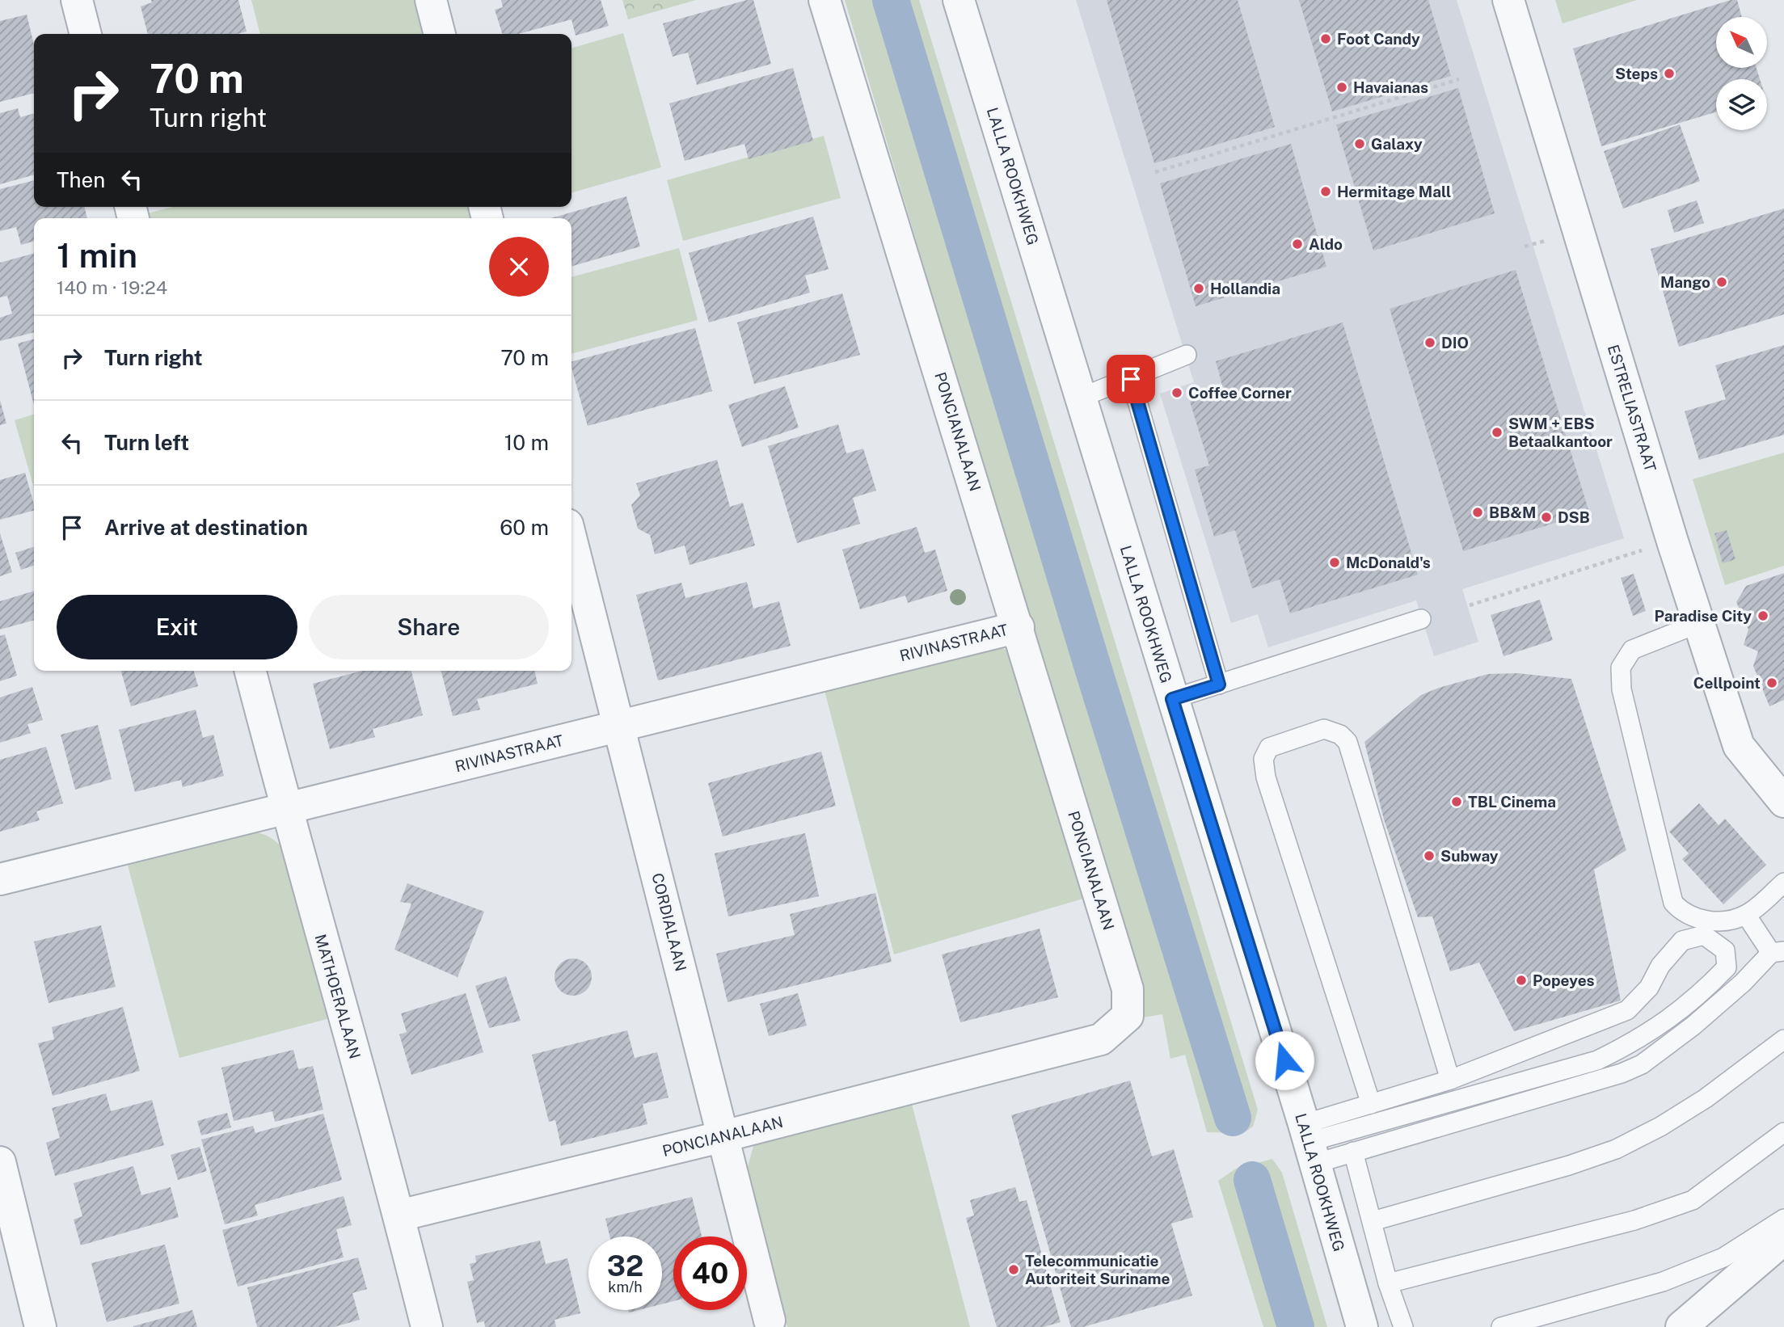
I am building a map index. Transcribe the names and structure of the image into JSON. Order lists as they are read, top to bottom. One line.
{"streets":{"street":["LALLA ROOKHWEG","ESTRELIASTRAAT","PONCIANALAAN","RIVINASTRAAT","CORDIALAAN","MATHOERALAAN"]},"crossings":[["PONCIANALAAN","RIVINASTRAAT"],["PONCIANALAAN","CORDIALAAN"],["PONCIANALAAN","MATHOERALAAN"],["RIVINASTRAAT","CORDIALAAN"],["RIVINASTRAAT","MATHOERALAAN"]],"places":["Foot Candy","Steps","Havaianas","Galaxy","Hermitage Mall","Aldo","Mango","Hollandia","DIO","Coffee Corner","SWM + EBS Betaalkantoor","BB&M","DSB","McDonald's","Paradise City","Cellpoint","TBL Cinema","Subway","Popeyes","Telecommunicatie Autoriteit Suriname"],"north":"top left","page":{"turn":["70 m","Turn right"],"then":"Then","heading":["1 min","140 m · 19:24"],"list":[{"name":"Turn right","value":"70 m"},{"name":"Turn left","value":"10 m"},{"name":"Arrive at destination","value":"60 m"}],"buttons":["Exit","Share"],"speed":"32 km/h","limit":"40"}}
